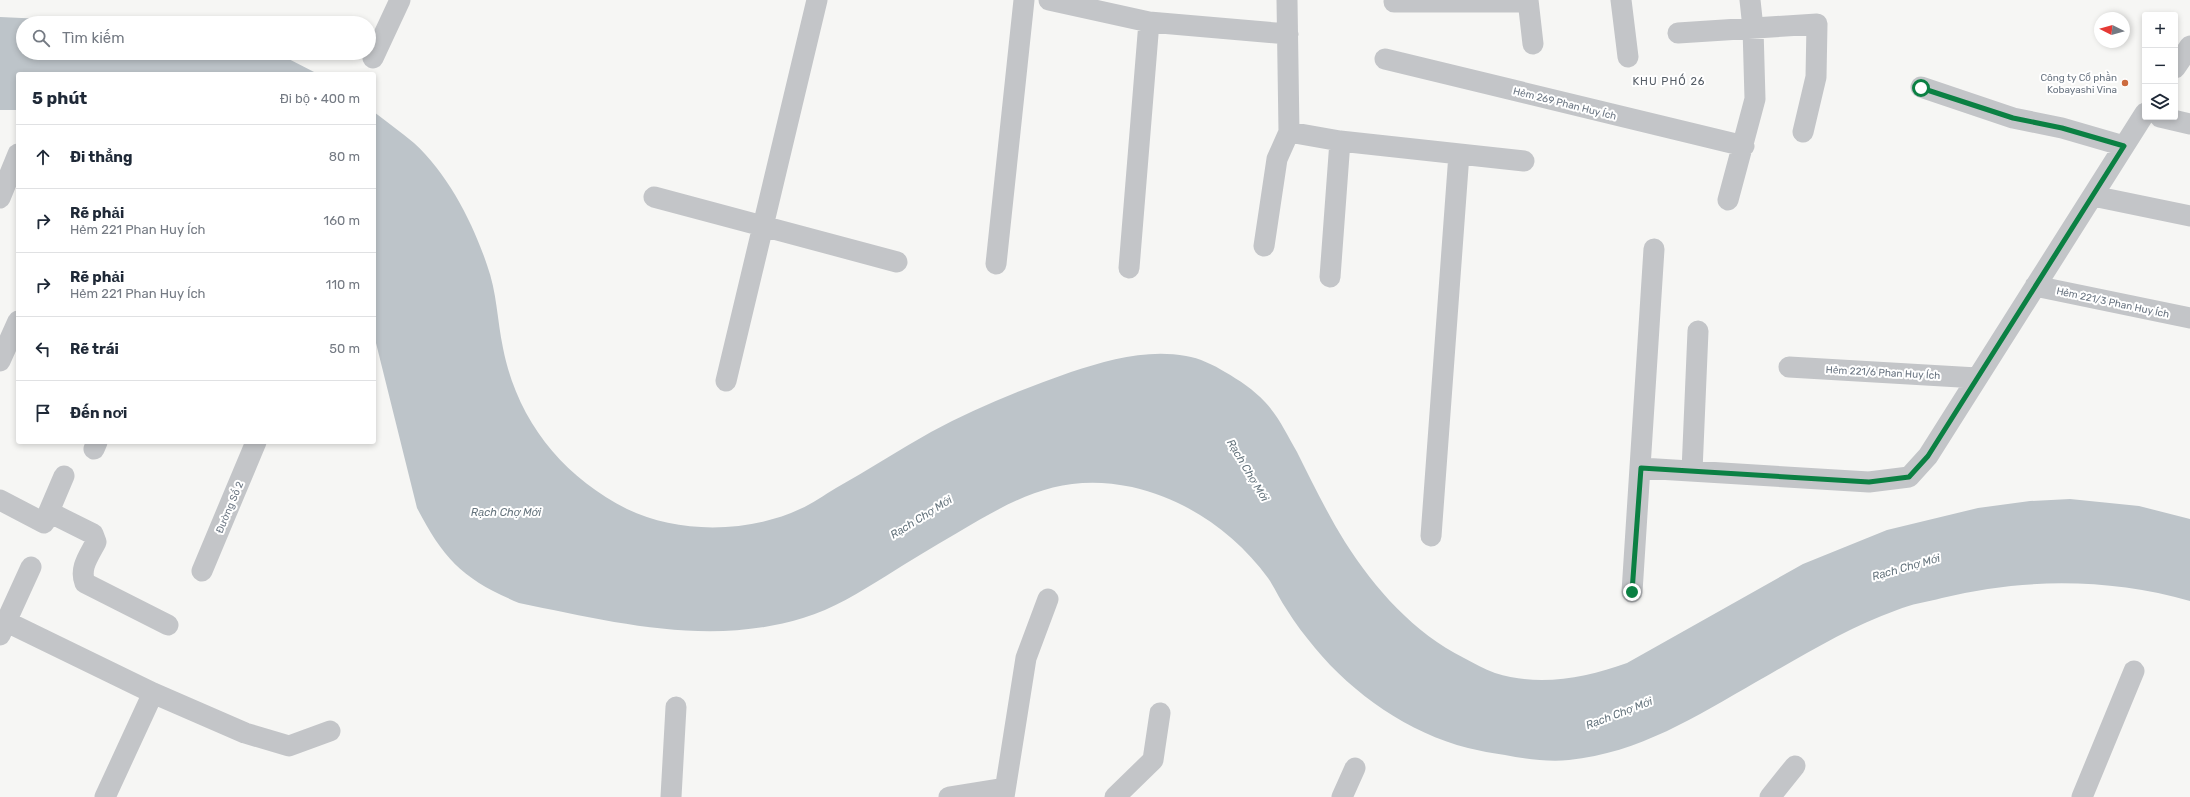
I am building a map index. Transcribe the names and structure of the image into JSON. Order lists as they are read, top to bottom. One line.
{"streets":{"street":["Hẻm 269 Phan Huy Ích","Hẻm 221/3 Phan Huy Ích","Hẻm 221/6 Phan Huy Ích","Đường Số 2"]},"districts":["KHU PHỐ 26"],"water":["Rạch Chợ Mới"],"places":["Công ty Cổ phần Kobayashi Vina"],"north":"left","page":{"map_buttons":["+","−"],"search":"Tìm kiếm","heading":["5 phút","Đi bộ · 400 m"],"list":[["Đi thẳng","80 m"],["Rẽ phải","Hẻm 221 Phan Huy Ích","160 m"],["Rẽ phải","Hẻm 221 Phan Huy Ích","110 m"],["Rẽ trái","50 m"],"Đến nơi"]}}
